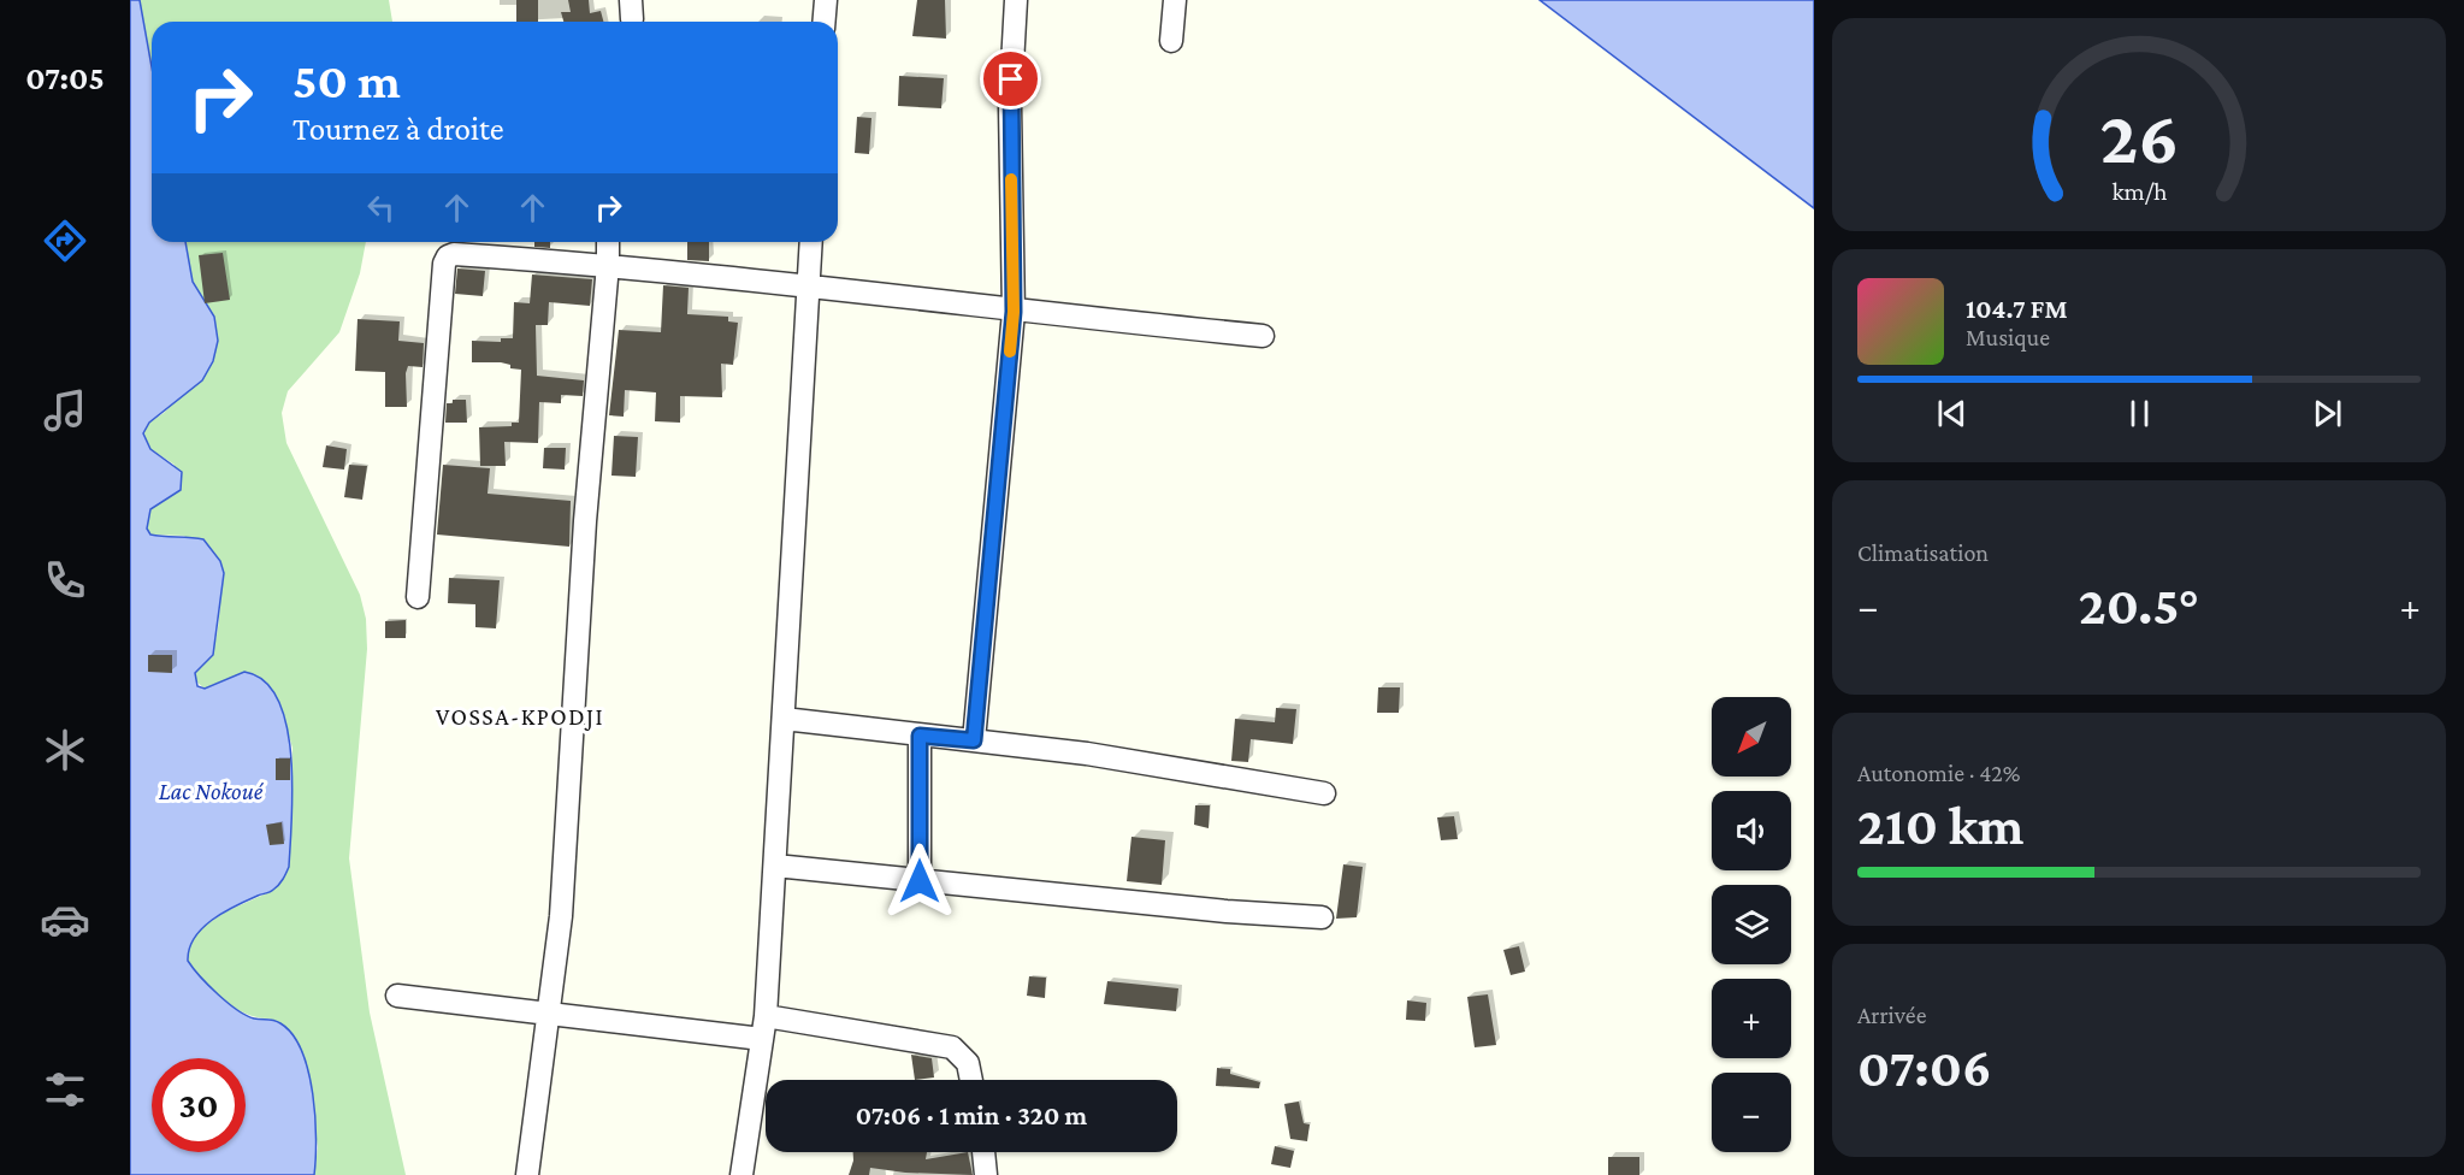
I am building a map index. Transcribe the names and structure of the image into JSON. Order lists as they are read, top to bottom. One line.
{"districts":["VOSSA-KPODJI"],"water":["Lac Nokoué"],"north":"bottom left","page":{"tabs":"07:05","turn":["50 m","Tournez à droite"],"song":["104.7 FM","Musique"],"tile":["Climatisation",["Autonomie · 42%","210 km"],["Arrivée","07:06"]],"heat":["−","20.5°","+"],"map_buttons":["+","−"],"limit":"30","trip":"07:06 · 1 min · 320 m","gauge":["26","km/h"]}}
